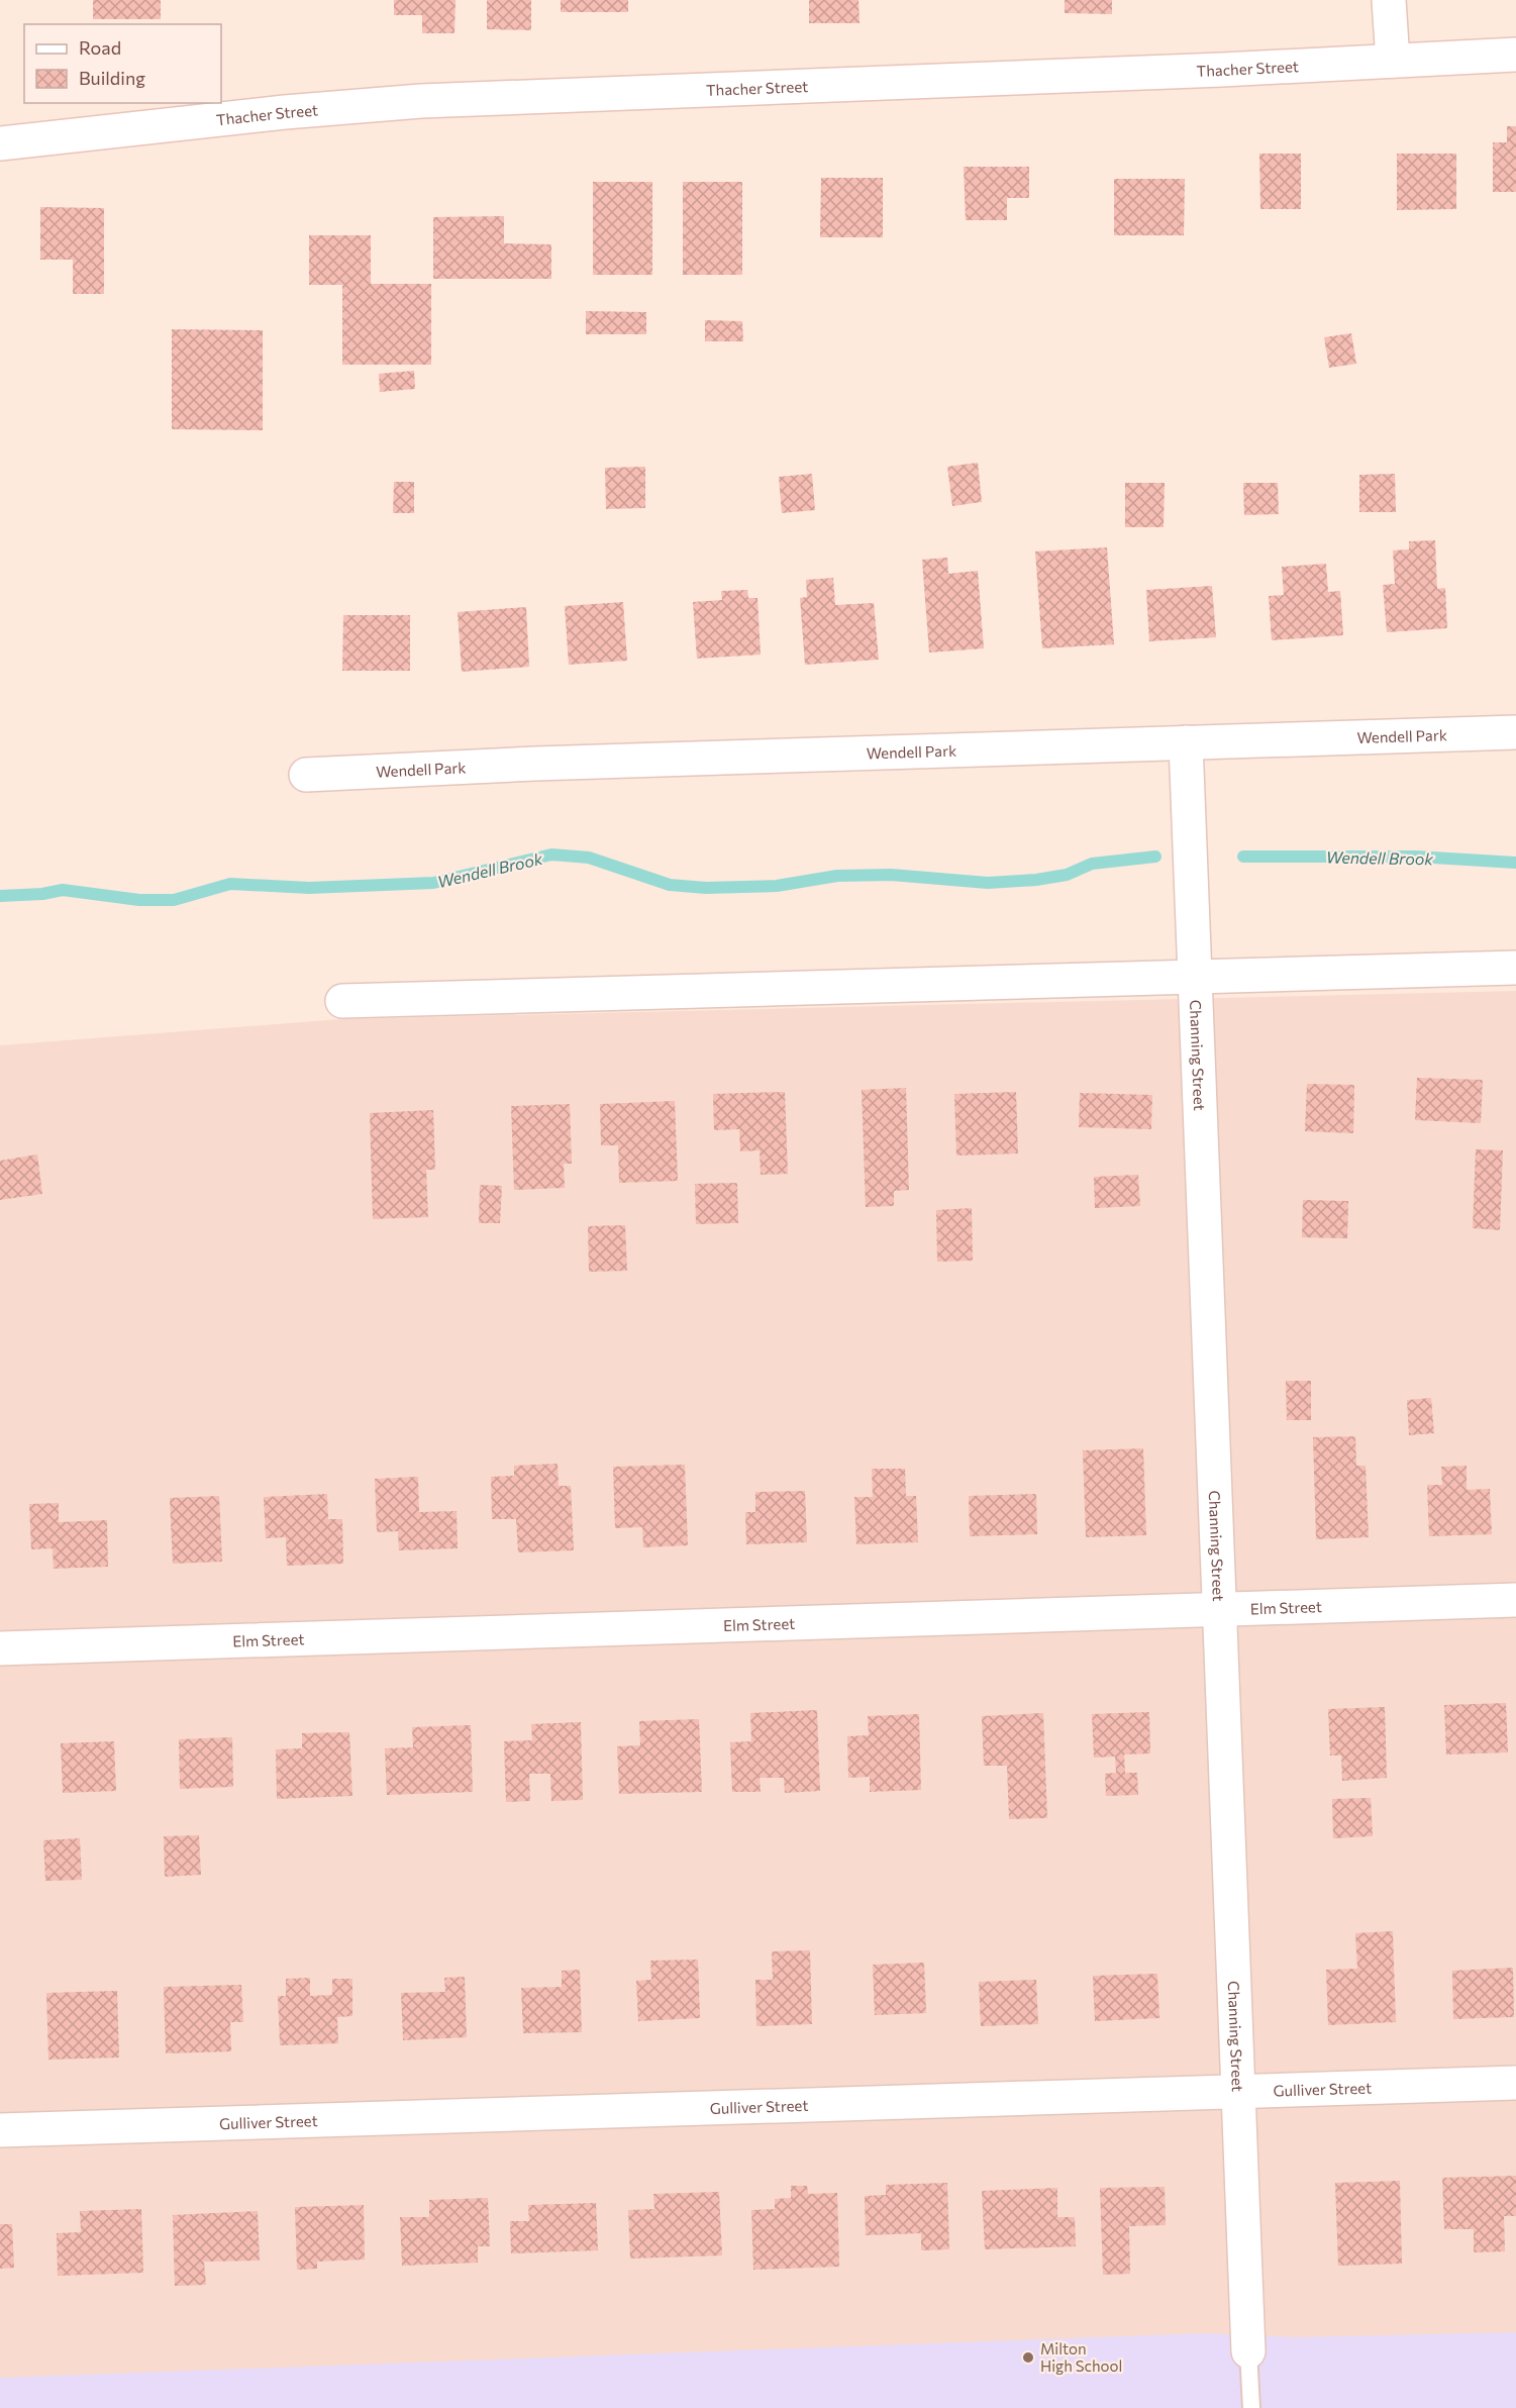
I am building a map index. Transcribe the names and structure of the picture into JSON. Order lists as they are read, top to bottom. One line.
{"streets":{"street":["Thacher Street","Wendell Park","Channing Street","Elm Street","Gulliver Street"]},"crossings":[["Wendell Park","Channing Street"],["Channing Street","Elm Street"],["Channing Street","Gulliver Street"]],"water":["Wendell Brook"],"places":["Milton High School"],"legend":["Road","Building"]}
